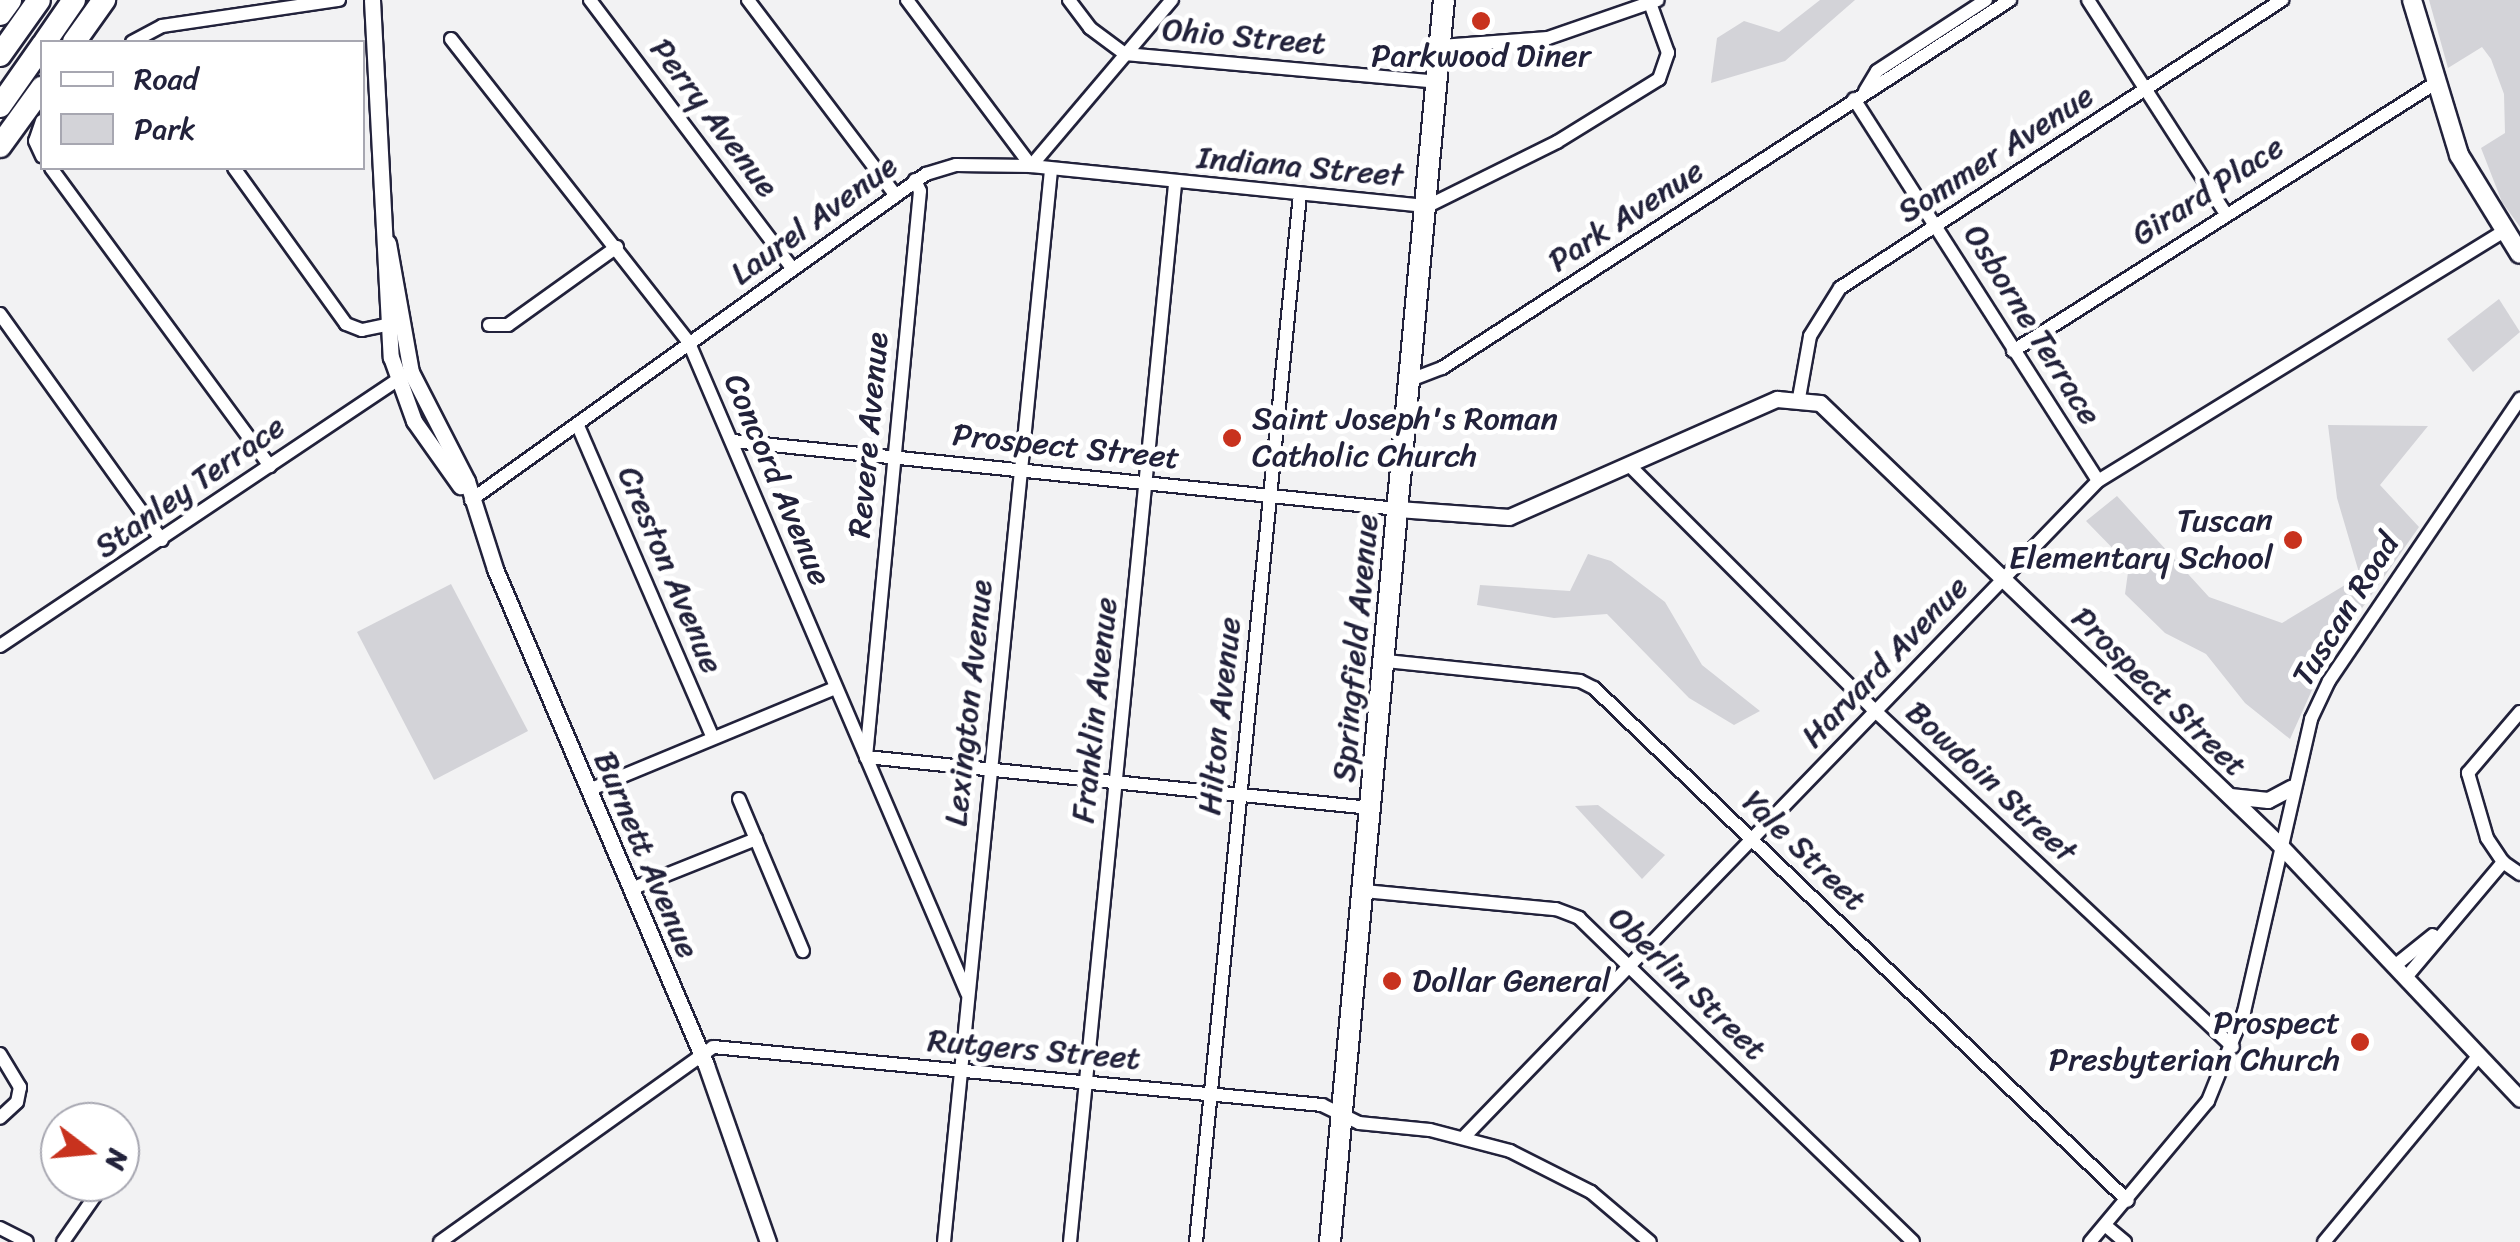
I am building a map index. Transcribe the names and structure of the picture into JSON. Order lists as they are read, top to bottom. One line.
{"streets":{"main road":["Springfield Avenue"],"street":["Ohio Street","Perry Avenue","Sommer Avenue","Indiana Street","Girard Place","Park Avenue","Laurel Avenue","Osborne Terrace","Revere Avenue","Prospect Street","Concord Avenue","Stanley Terrace","Creston Avenue","Tuscan Road","Harvard Avenue","Lexington Avenue","Franklin Avenue","Hilton Avenue","Bowdoin Street","Yale Street","Burnett Avenue","Oberlin Street","Rutgers Street"]},"crossings":[["Ohio Street","Springfield Avenue"],["Perry Avenue","Laurel Avenue"],["Sommer Avenue","Osborne Terrace"],["Sommer Avenue","Prospect Street"],["Indiana Street","Laurel Avenue"],["Indiana Street","Springfield Avenue"],["Indiana Street","Lexington Avenue"],["Indiana Street","Franklin Avenue"],["Indiana Street","Hilton Avenue"],["Girard Place","Osborne Terrace"],["Park Avenue","Osborne Terrace"],["Park Avenue","Springfield Avenue"],["Laurel Avenue","Revere Avenue"],["Laurel Avenue","Concord Avenue"],["Laurel Avenue","Creston Avenue"],["Laurel Avenue","Burnett Avenue"],["Osborne Terrace","Harvard Avenue"],["Revere Avenue","Prospect Street"],["Revere Avenue","Concord Avenue"],["Prospect Street","Concord Avenue"],["Prospect Street","Tuscan Road"],["Prospect Street","Springfield Avenue"],["Prospect Street","Harvard Avenue"],["Prospect Street","Lexington Avenue"],["Prospect Street","Franklin Avenue"],["Prospect Street","Hilton Avenue"],["Prospect Street","Bowdoin Street"],["Concord Avenue","Lexington Avenue"],["Stanley Terrace","Burnett Avenue"],["Tuscan Road","Bowdoin Street"],["Tuscan Road","Yale Street"],["Springfield Avenue","Yale Street"],["Springfield Avenue","Oberlin Street"],["Springfield Avenue","Rutgers Street"],["Harvard Avenue","Bowdoin Street"],["Harvard Avenue","Yale Street"],["Harvard Avenue","Oberlin Street"],["Harvard Avenue","Rutgers Street"],["Lexington Avenue","Rutgers Street"],["Franklin Avenue","Rutgers Street"],["Hilton Avenue","Rutgers Street"],["Burnett Avenue","Rutgers Street"]],"places":["Parkwood Diner","Saint Joseph's Roman Catholic Church","Tuscan Elementary School","Dollar General","Prospect Presbyterian Church"],"legend":["Road","Park"],"north":"right"}
